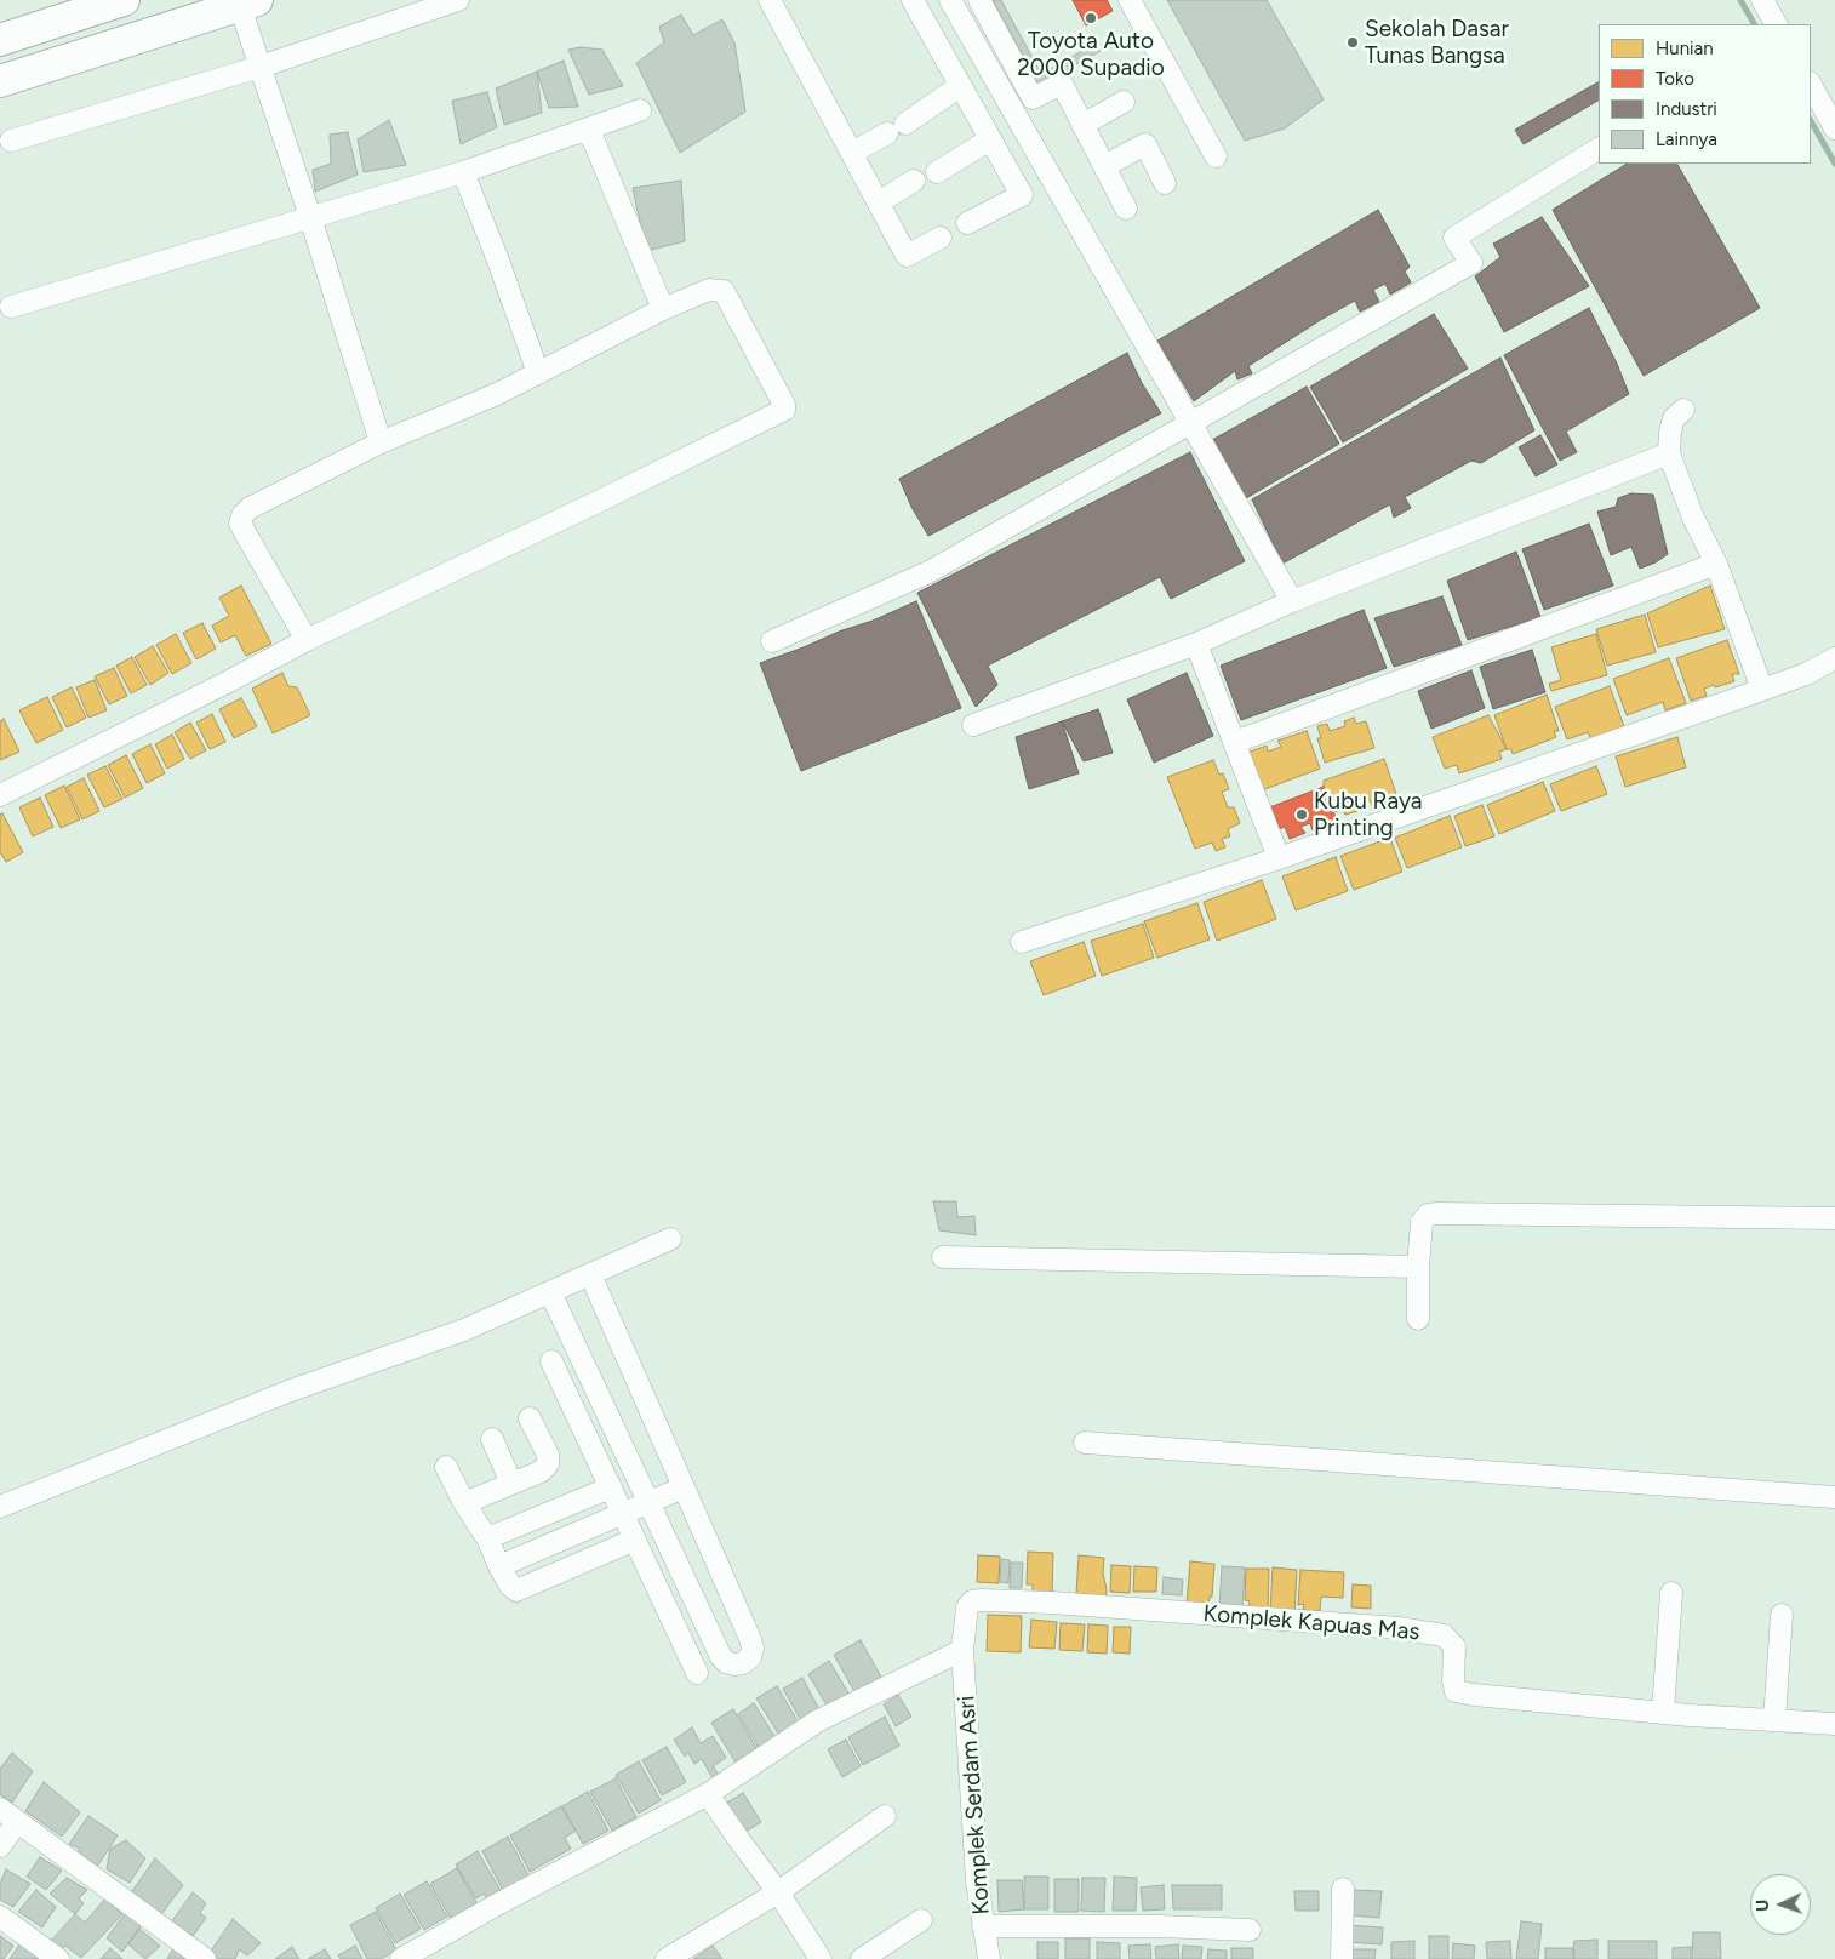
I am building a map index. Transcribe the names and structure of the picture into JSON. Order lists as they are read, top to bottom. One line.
{"streets":{"street":["Komplek Kapuas Mas","Komplek Serdam Asri"]},"crossings":[["Komplek Kapuas Mas","Komplek Serdam Asri"]],"places":["Toyota Auto 2000 Supadio","Sekolah Dasar Tunas Bangsa","Kubu Raya Printing"],"legend":["Hunian","Toko","Industri","Lainnya"],"north":"left"}
